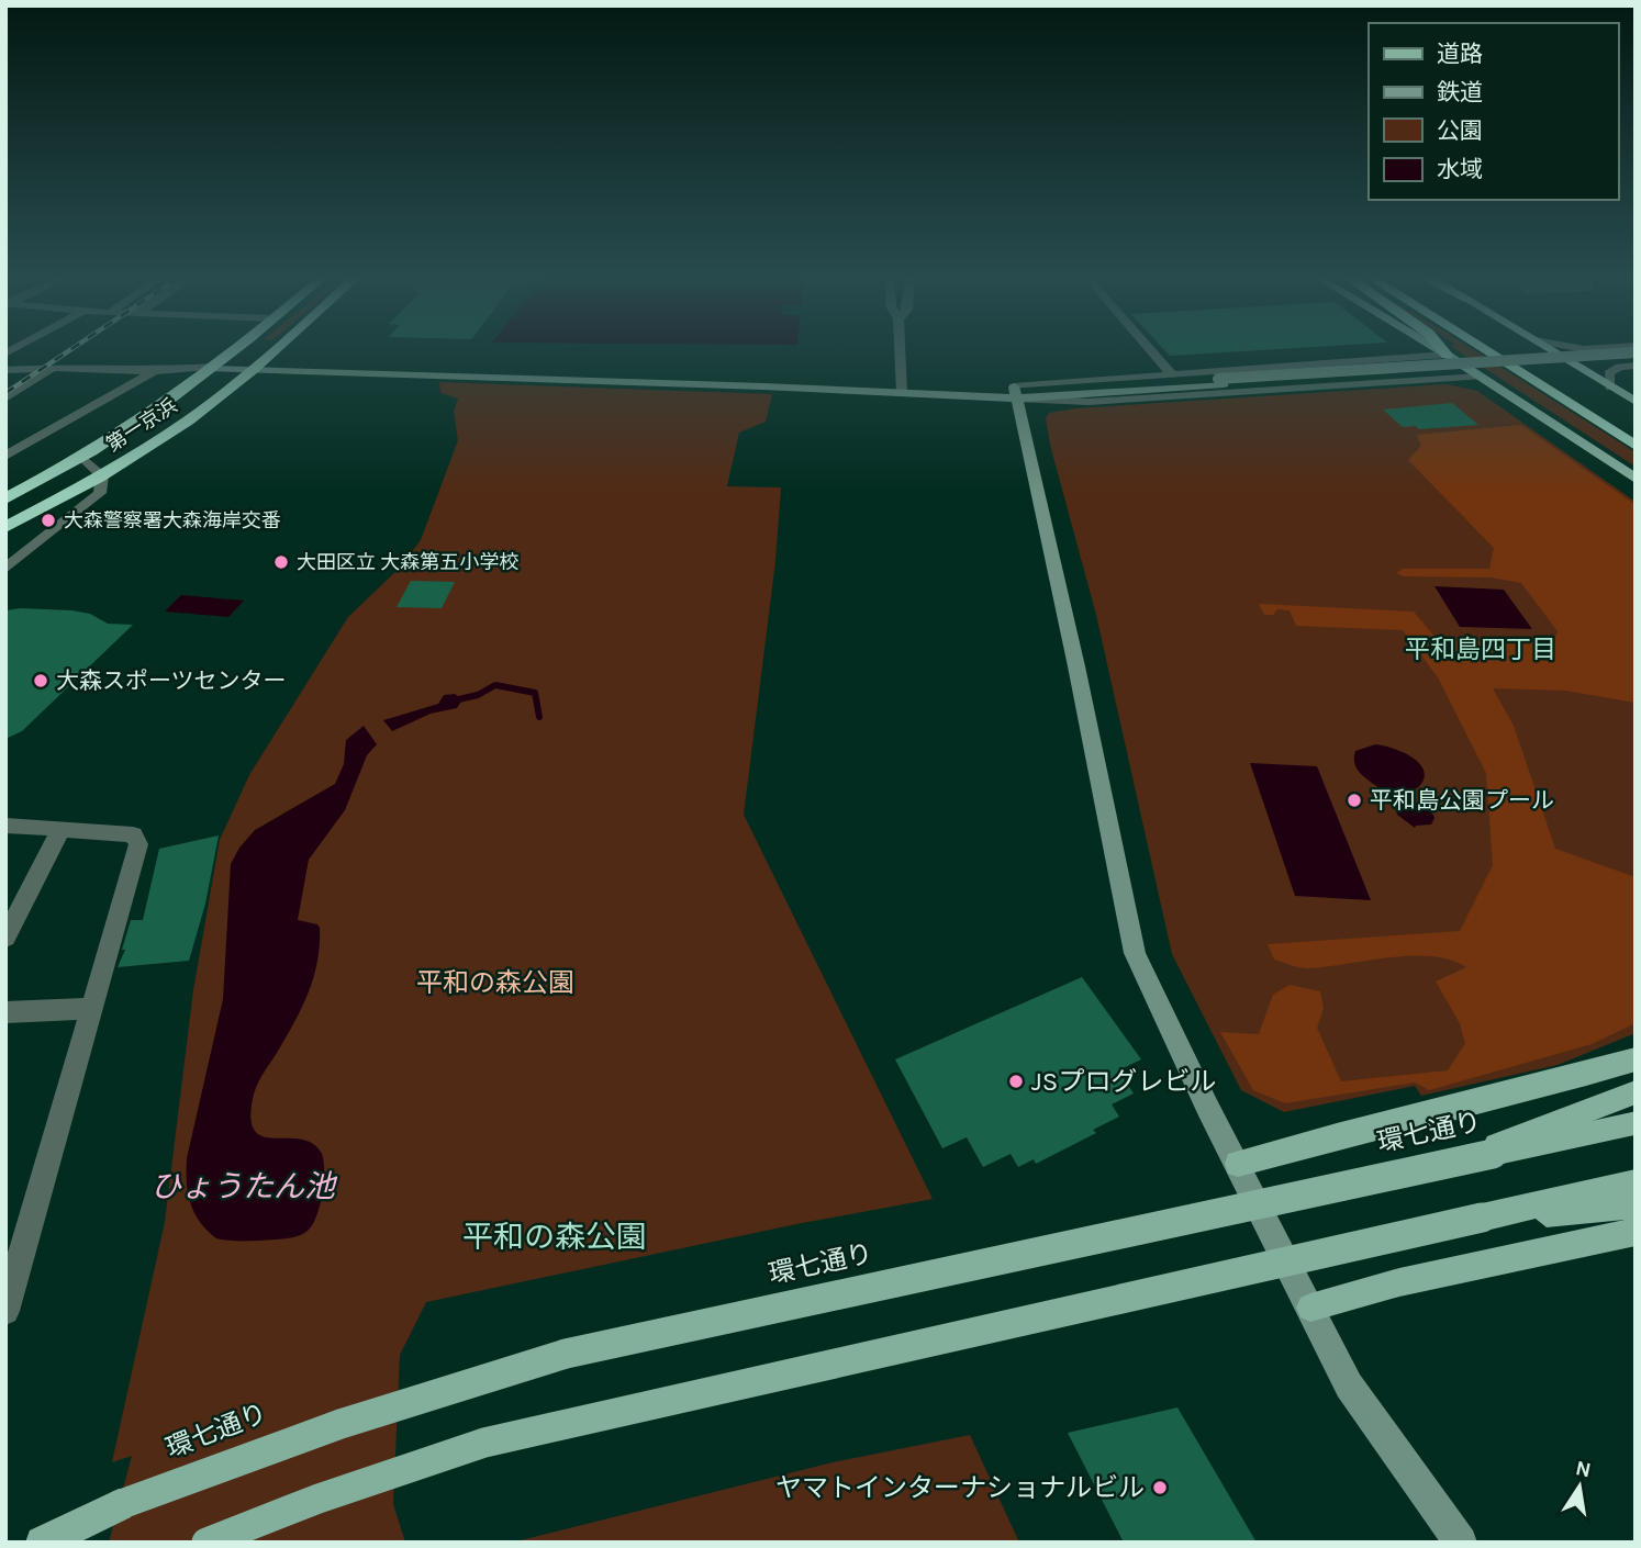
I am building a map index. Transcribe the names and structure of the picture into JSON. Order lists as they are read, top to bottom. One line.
{"streets":{"highway":["第一京浜"],"main road":["環七通り"]},"districts":["平和島四丁目","平和の森公園"],"water":["ひょうたん池"],"parks":["平和の森公園"],"places":["大森警察署大森海岸交番","大田区立 大森第五小学校","大森スポーツセンター","平和島公園プール","JSプログレビル","ヤマトインターナショナルビル"],"legend":["道路","鉄道","公園","水域"],"north":"top"}
